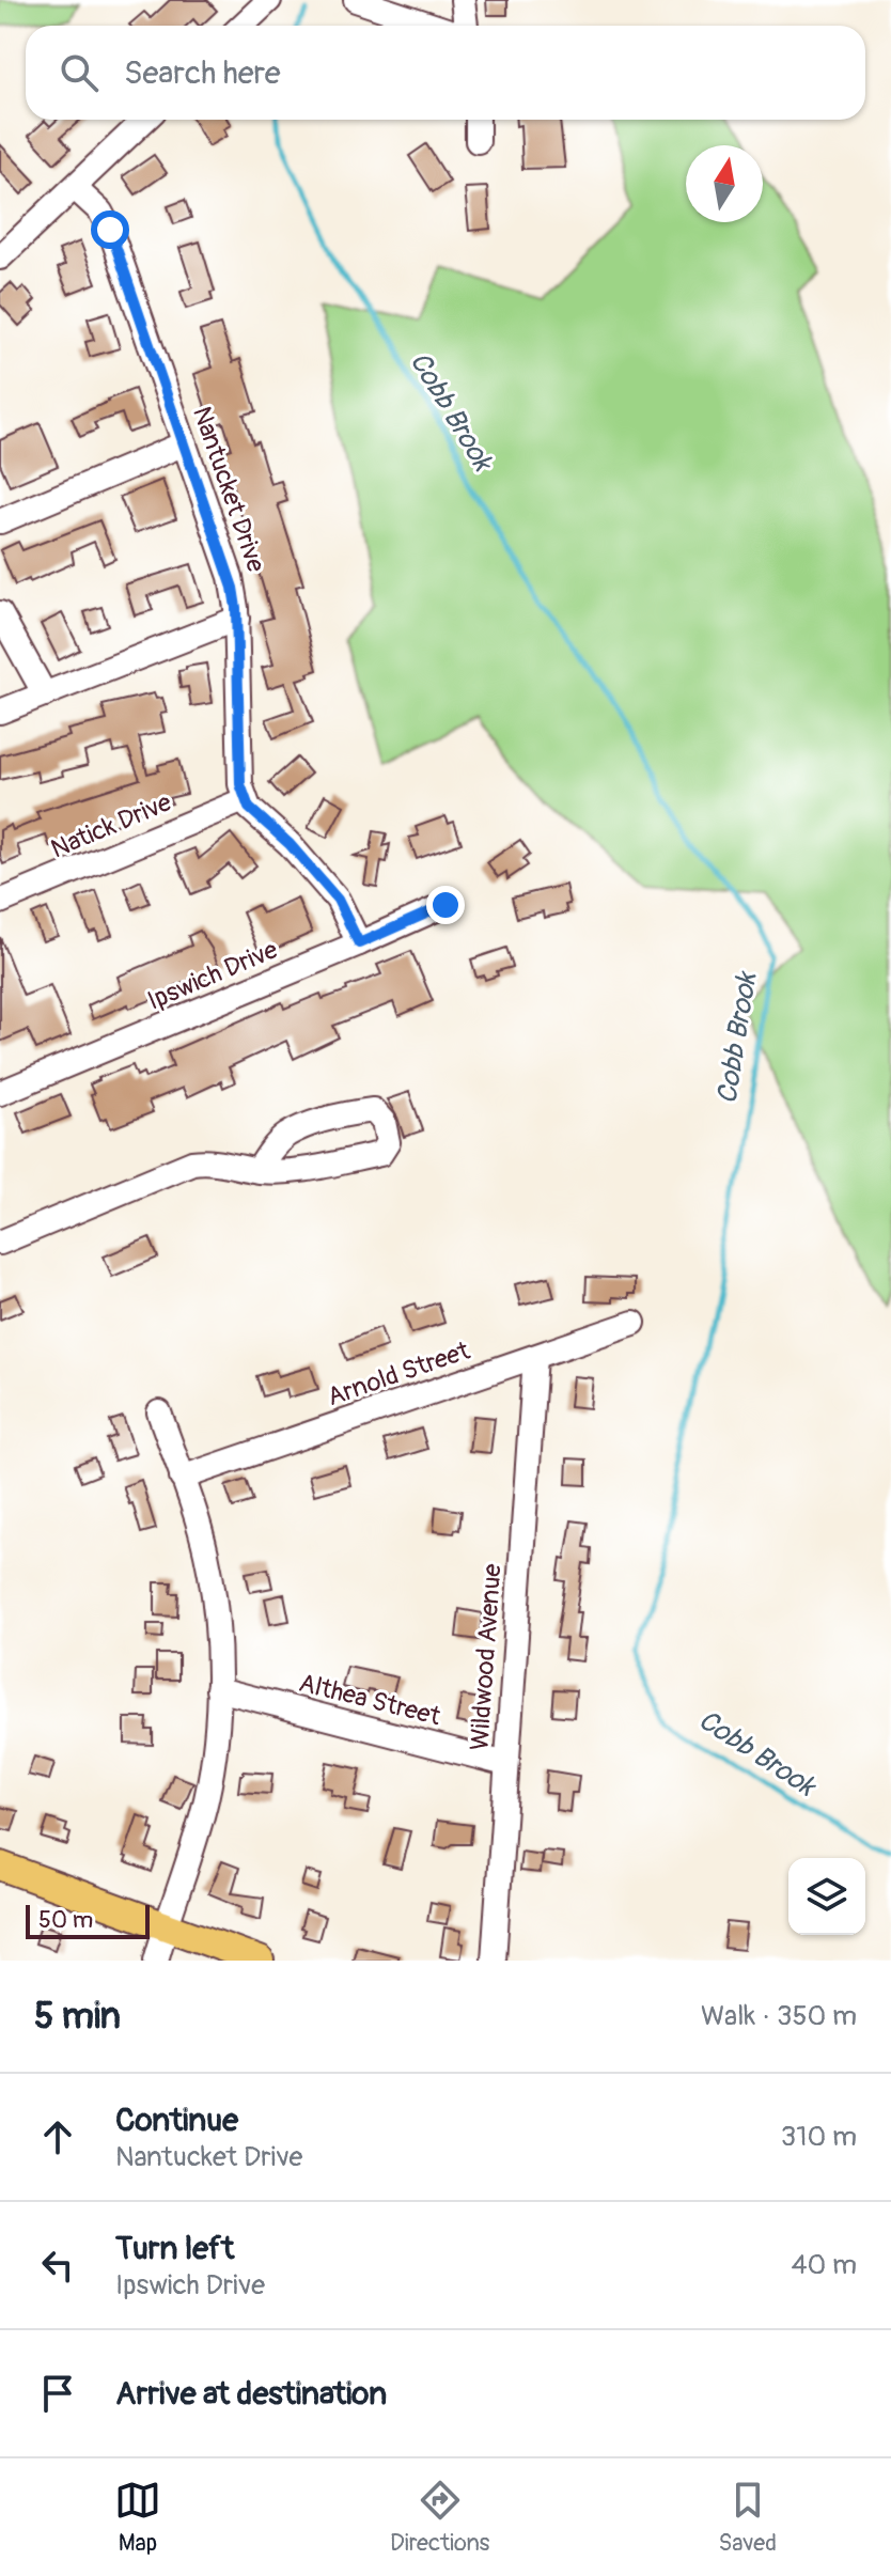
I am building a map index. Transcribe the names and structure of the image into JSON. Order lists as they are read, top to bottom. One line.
{"streets":{"street":["Nantucket Drive","Natick Drive","Ipswich Drive","Arnold Street","Wildwood Avenue","Althea Street"]},"crossings":[["Nantucket Drive","Natick Drive"],["Arnold Street","Wildwood Avenue"],["Wildwood Avenue","Althea Street"]],"water":["Cobb Brook"],"scale_bar":"50 m","north":"top","page":{"search":"Search here","scale":"50 m","heading":["5 min","Walk · 350 m"],"list":[["Continue","Nantucket Drive","310 m"],["Turn left","Ipswich Drive","40 m"],"Arrive at destination"],"nav":["Map","Directions","Saved"]}}
